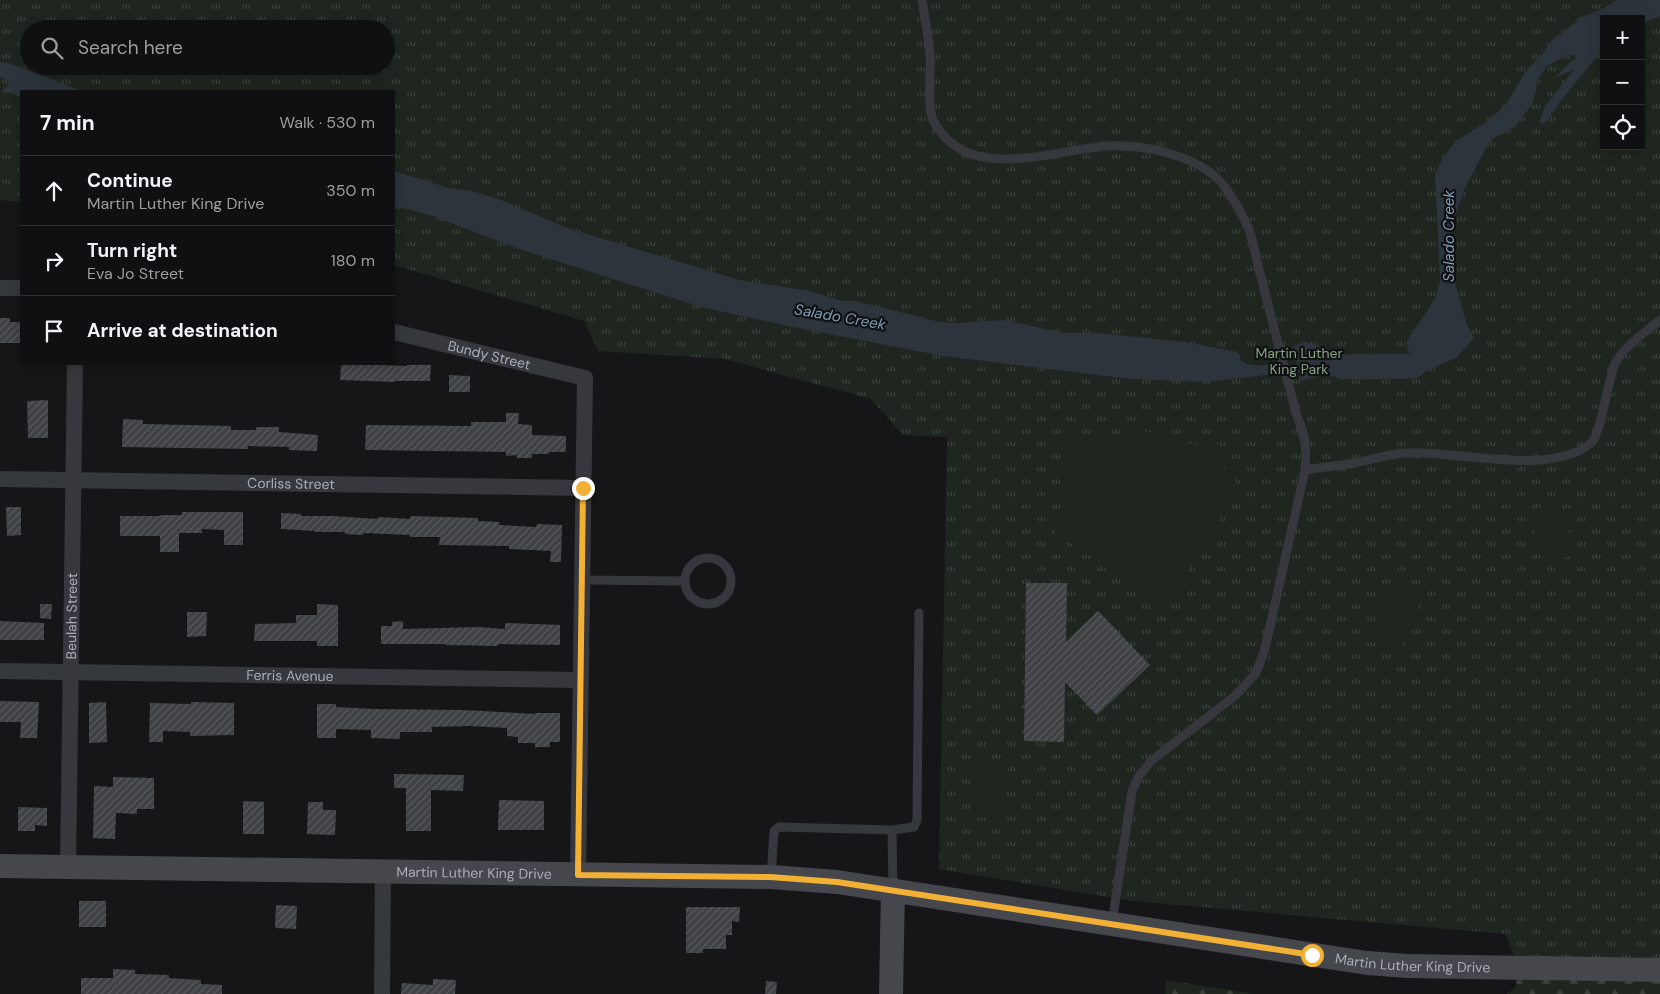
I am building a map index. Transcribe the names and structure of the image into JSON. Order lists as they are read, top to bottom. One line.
{"streets":{"main road":["Martin Luther King Drive"],"street":["Bundy Street","Corliss Street","Beulah Street","Ferris Avenue"]},"crossings":[["Bundy Street","Corliss Street"],["Corliss Street","Beulah Street"],["Beulah Street","Ferris Avenue"],["Beulah Street","Martin Luther King Drive"]],"water":["Salado Creek"],"parks":["Martin Luther King Park"],"page":{"map_buttons":["+","−"],"search":"Search here","heading":["7 min","Walk · 530 m"],"list":[["Continue","Martin Luther King Drive","350 m"],["Turn right","Eva Jo Street","180 m"],"Arrive at destination"]}}
